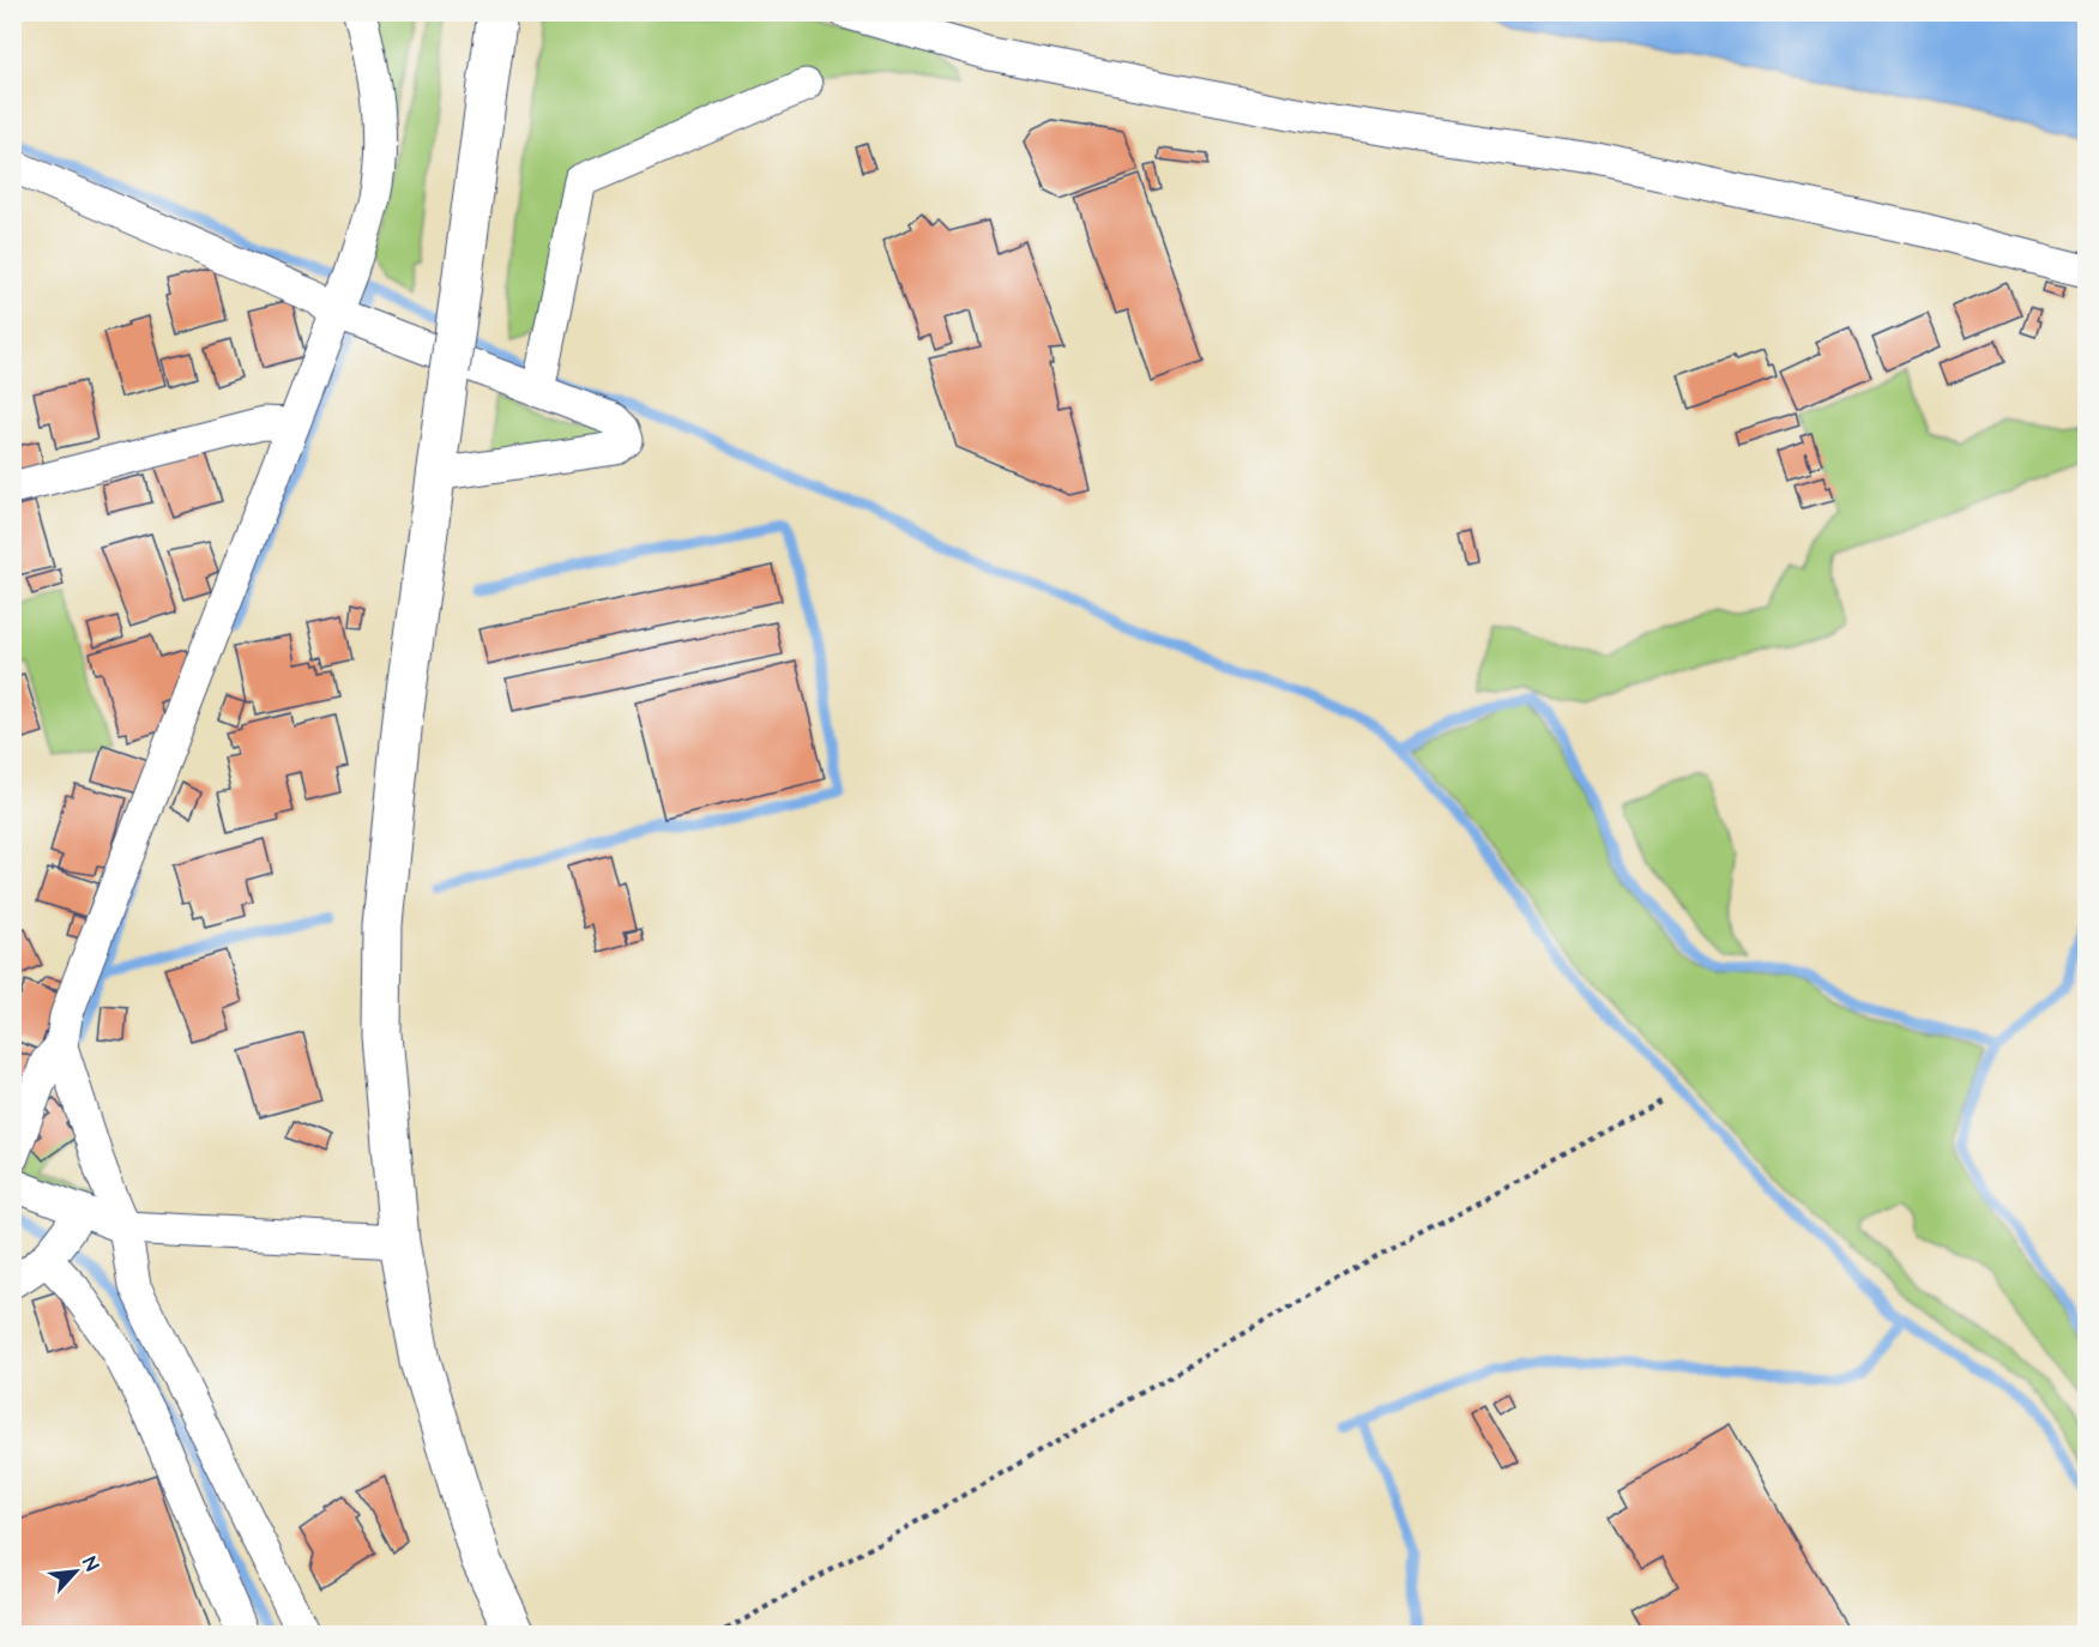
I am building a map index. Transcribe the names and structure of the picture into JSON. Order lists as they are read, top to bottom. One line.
{"north":"top right"}
